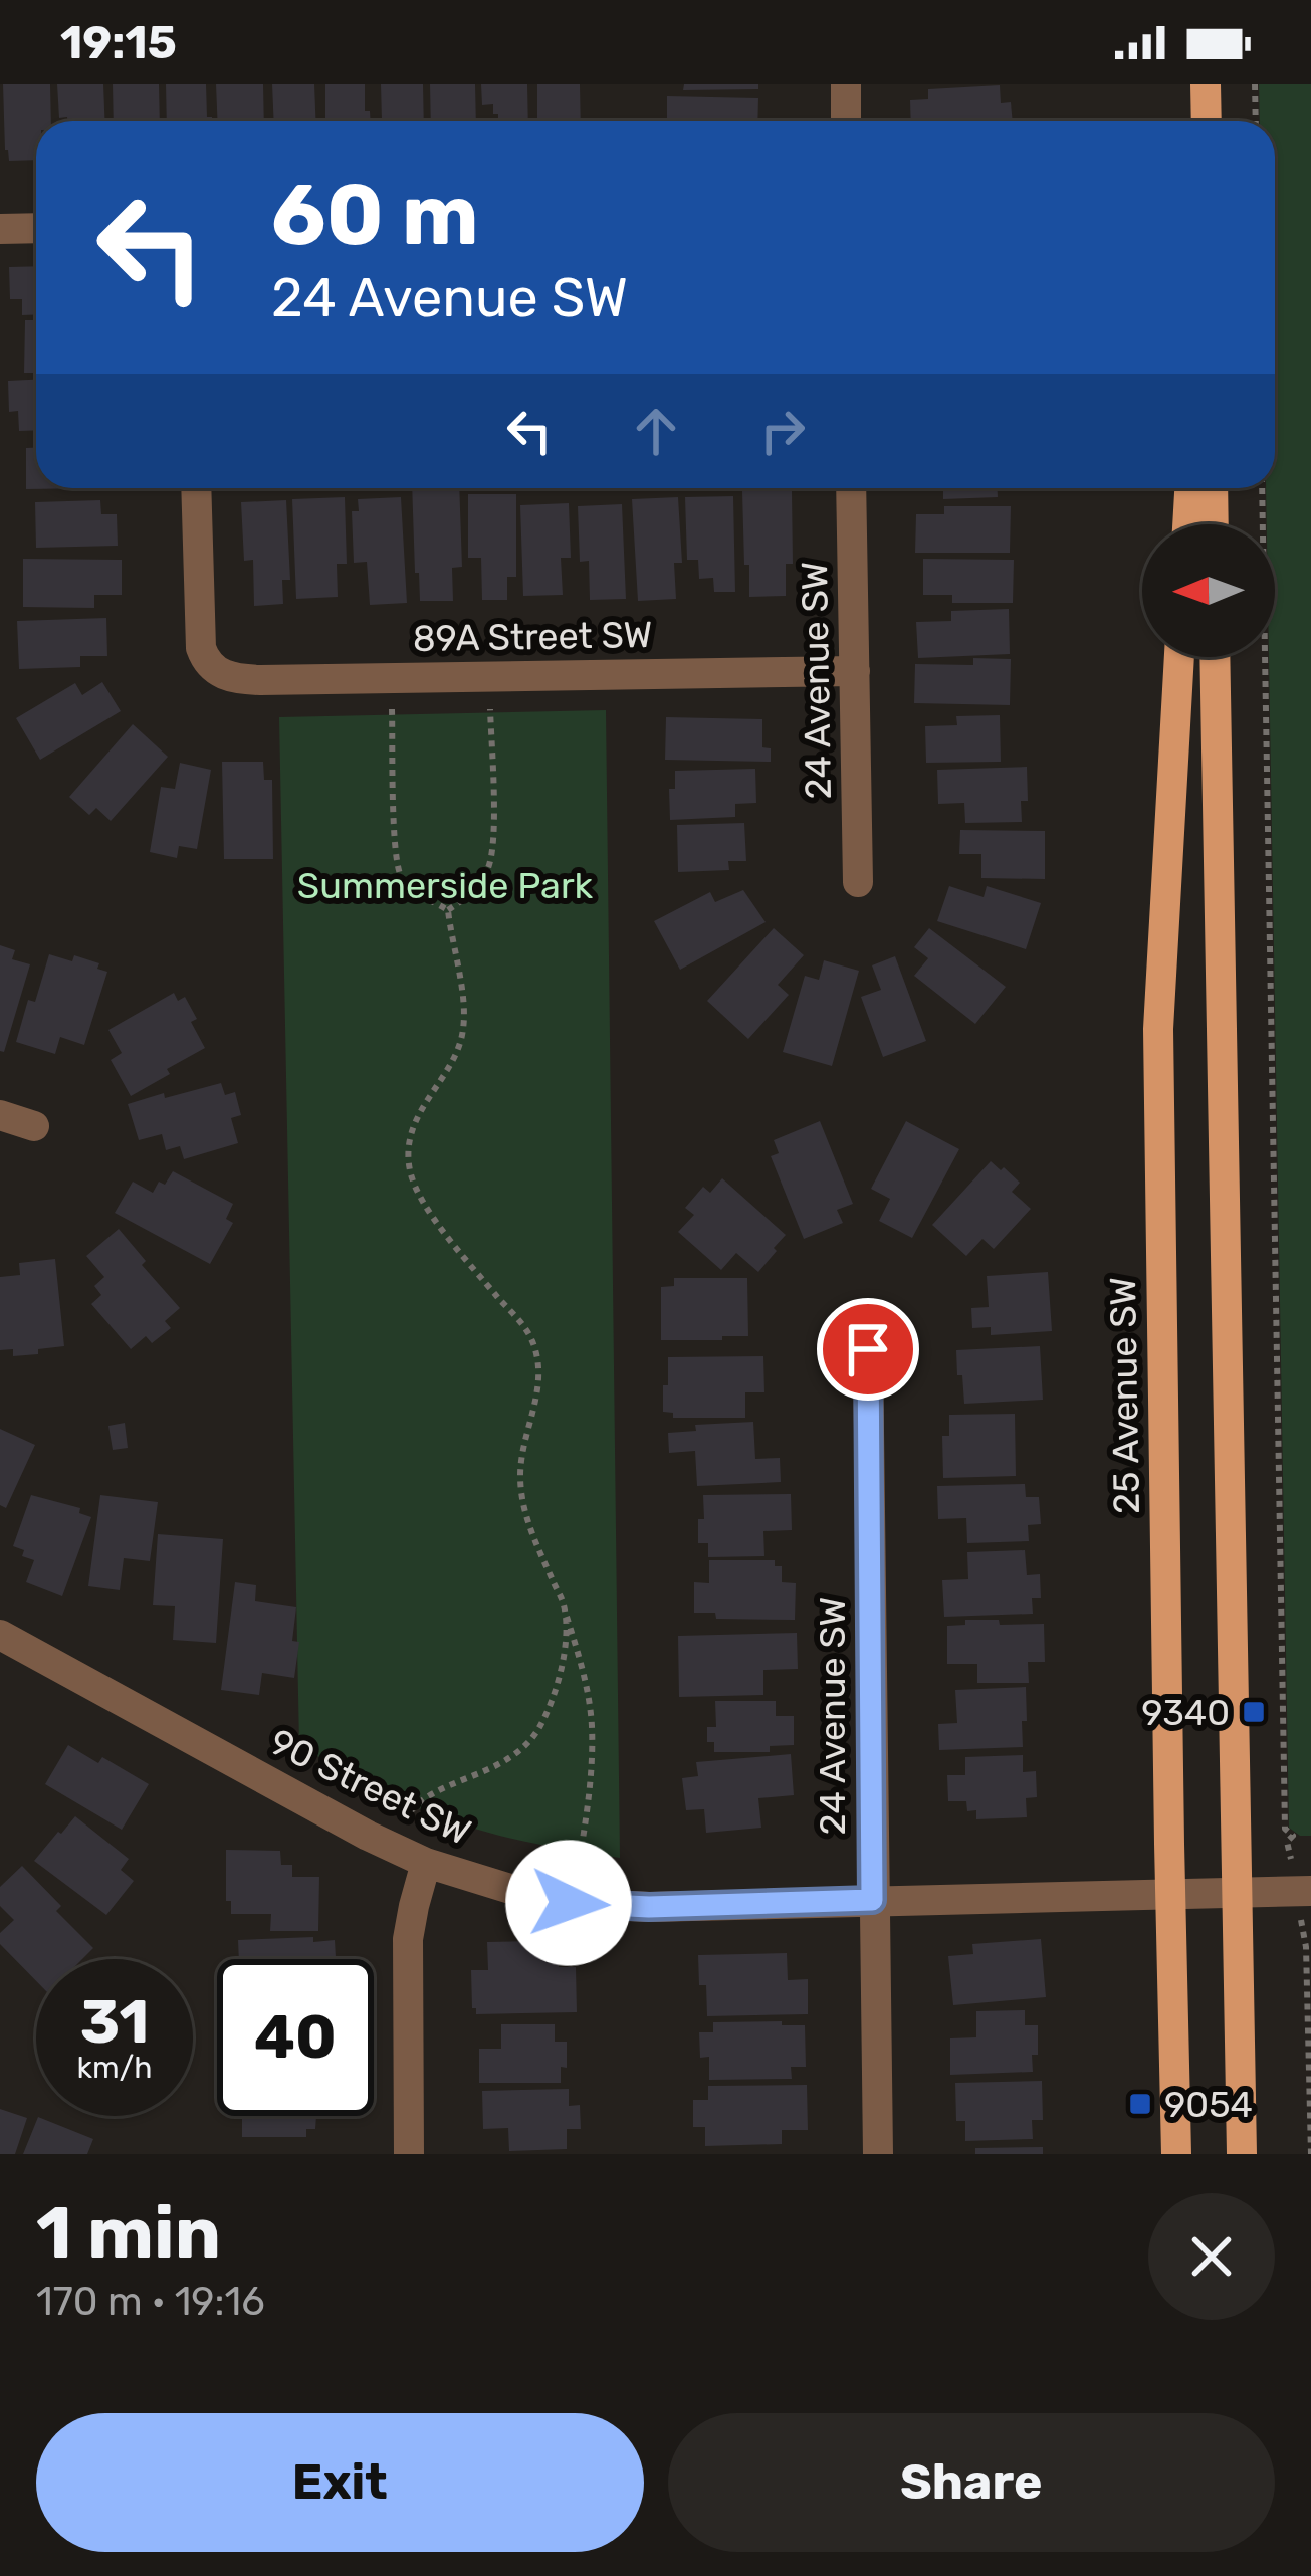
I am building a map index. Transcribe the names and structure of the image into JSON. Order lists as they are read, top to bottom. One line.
{"streets":{"main road":["25 Avenue SW"],"street":["89A Street SW","24 Avenue SW","90 Street SW"]},"crossings":[["89A Street SW","24 Avenue SW"],["24 Avenue SW","90 Street SW"],["25 Avenue SW","90 Street SW"]],"parks":["Summerside Park"],"places":{"transit":["9340","9054"]},"north":"left","page":{"status":"19:15","turn":["60 m","24 Avenue SW"],"speed":"31 km/h","limit":"40","heading":["1 min","170 m · 19:16"],"buttons":["Exit","Share"]}}
